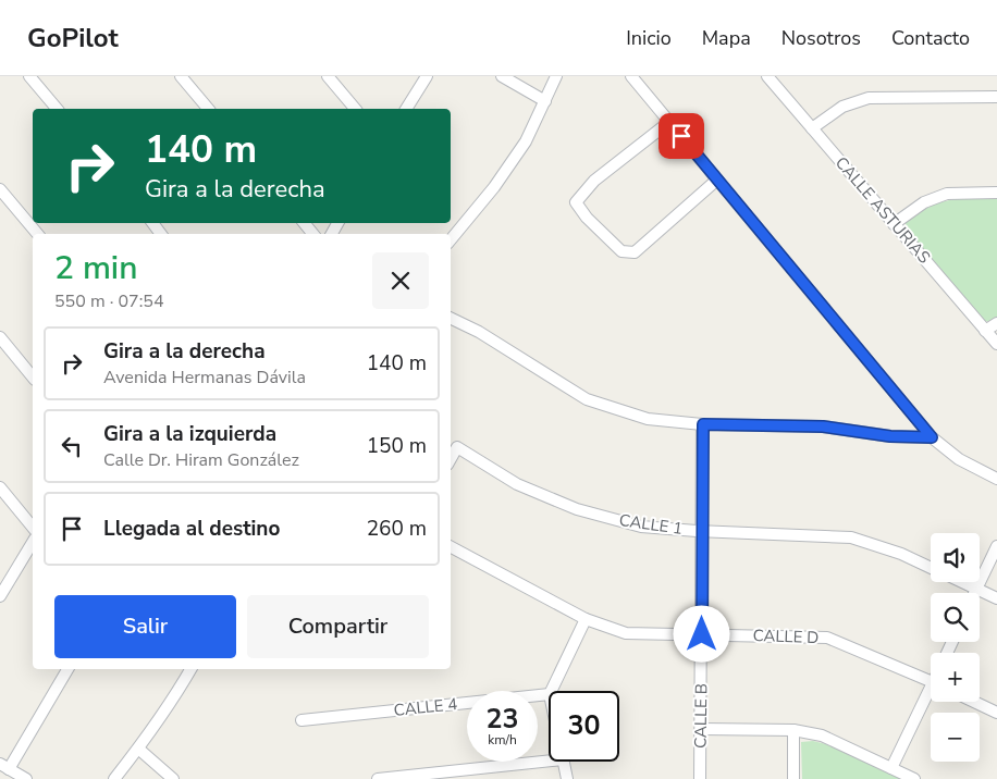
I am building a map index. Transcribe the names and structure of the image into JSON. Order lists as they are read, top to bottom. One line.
{"streets":{"street":["CALLE ASTURIAS","CALLE 1","CALLE D","CALLE 4","CALLE B"]},"crossings":[["CALLE 1","CALLE B"],["CALLE D","CALLE B"]],"page":{"header":"GoPilot","nav":["Inicio","Mapa","Nosotros","Contacto"],"turn":["140 m","Gira a la derecha"],"heading":["2 min","550 m · 07:54"],"list":[{"name":"Gira a la derecha","note":"Avenida Hermanas Dávila","value":"140 m"},{"name":"Gira a la izquierda","note":"Calle Dr. Hiram González","value":"150 m"},{"name":"Llegada al destino","value":"260 m"}],"map_buttons":["+","−"],"buttons":["Salir","Compartir"],"speed":"23 km/h","limit":"30"}}
